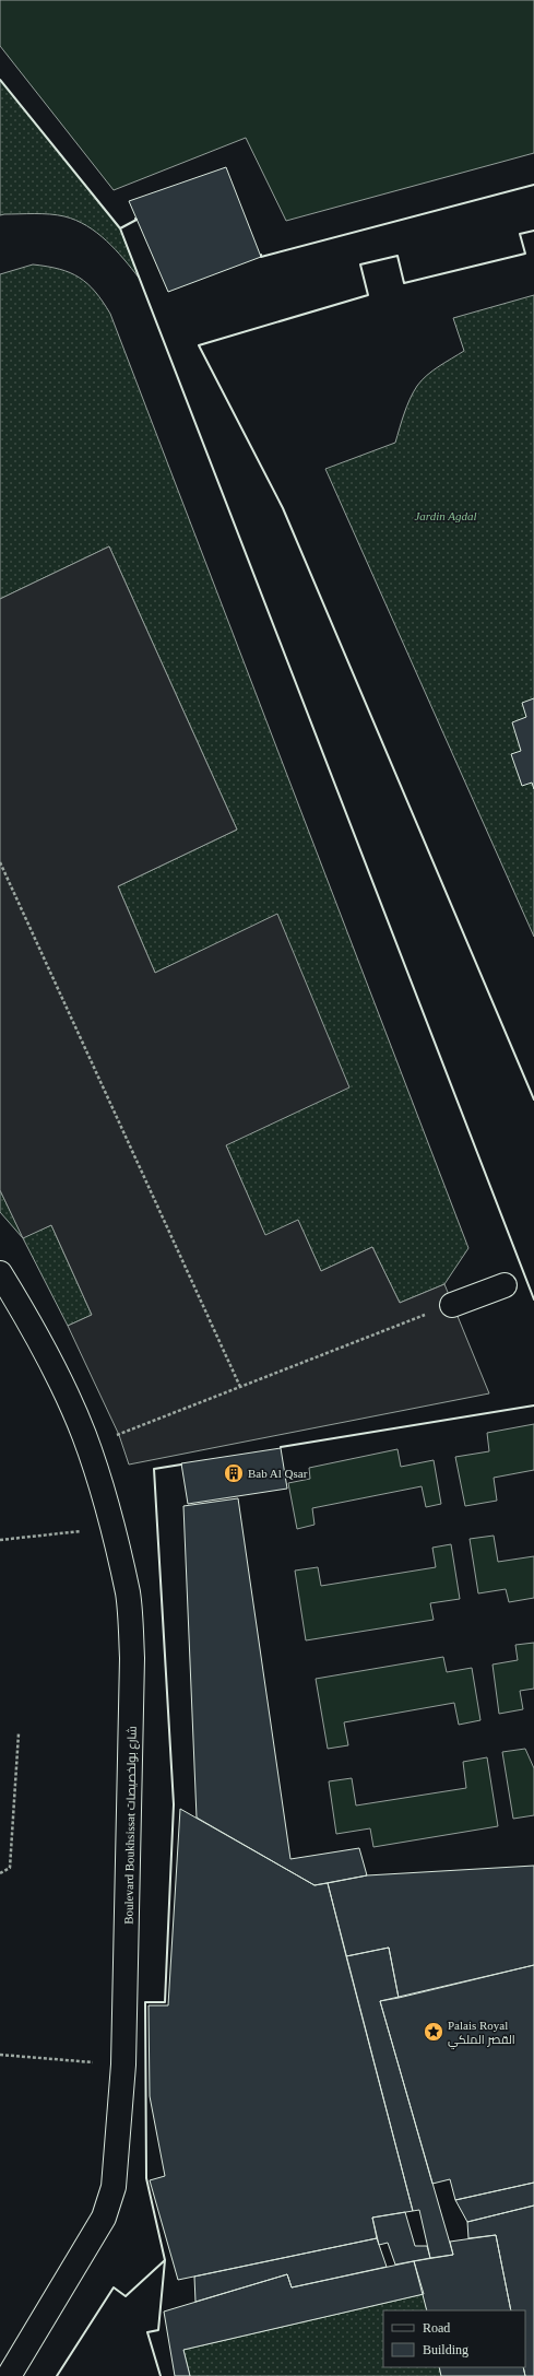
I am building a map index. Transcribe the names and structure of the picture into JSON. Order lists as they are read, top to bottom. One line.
{"streets":{"street":["Boulevard Boukhsissat شارع بولخصيصات"]},"parks":["Jardin Agdal"],"places":{"building":["Bab Al Qsar"],"place":["Palais Royal القصر الملكي"]},"legend":["Road","Building"]}
